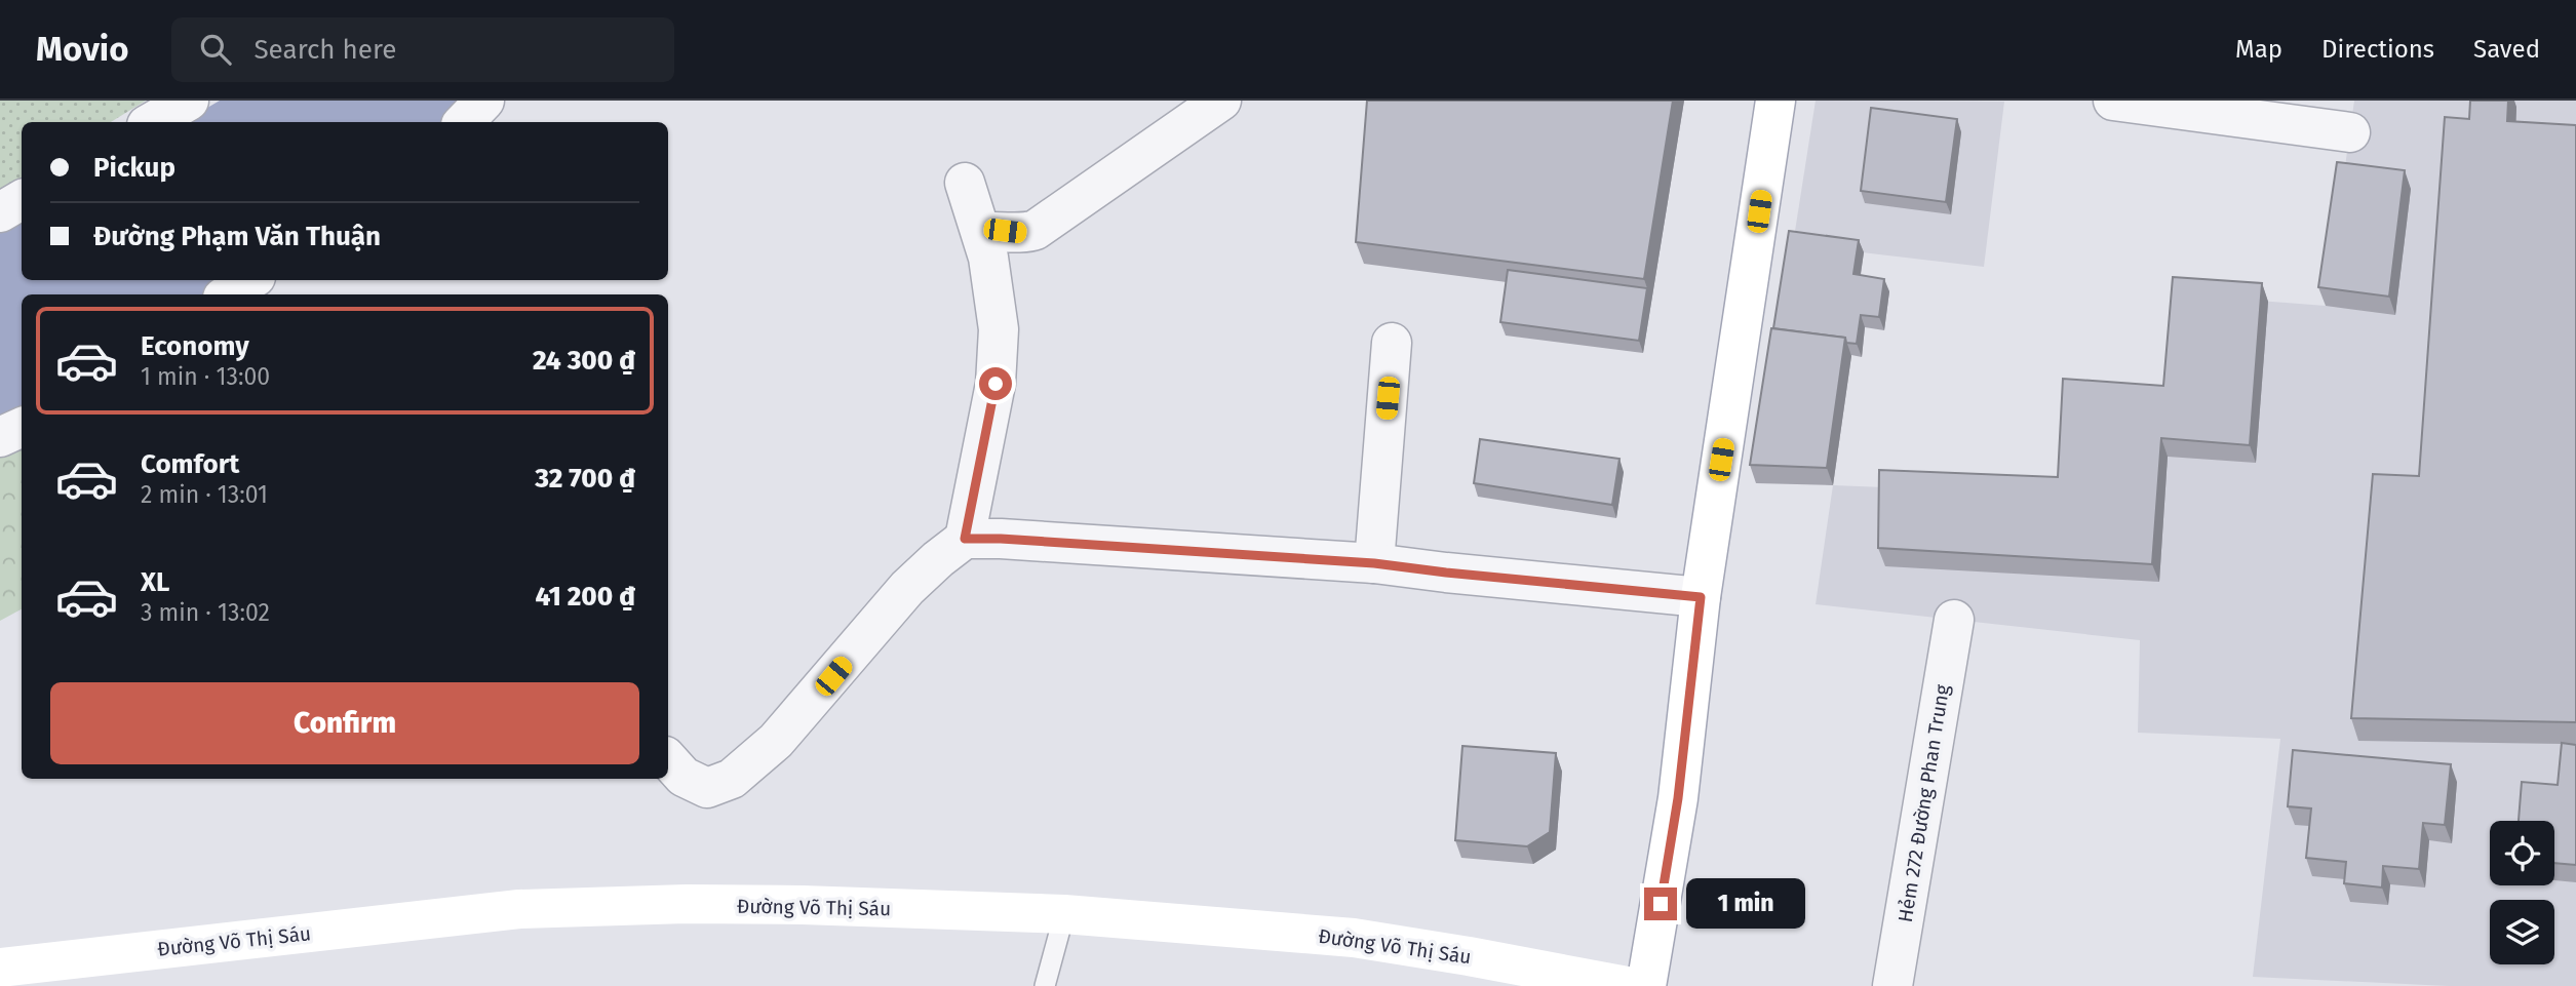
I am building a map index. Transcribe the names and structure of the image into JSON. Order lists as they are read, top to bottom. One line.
{"streets":{"main road":["Đường Võ Thị Sáu"],"street":["Hẻm 272 Đường Phan Trung"]},"page":{"header":"Movio","search":"Search here","nav":["Map","Directions","Saved"],"banner":["Pickup","Đường Phạm Văn Thuận"],"list":[{"name":"Economy","note":"1 min · 13:00","value":"24 300 ₫"},{"name":"Comfort","note":"2 min · 13:01","value":"32 700 ₫"},{"name":"XL","note":"3 min · 13:02","value":"41 200 ₫"}],"buttons":"Confirm","bubble":"1 min"}}
